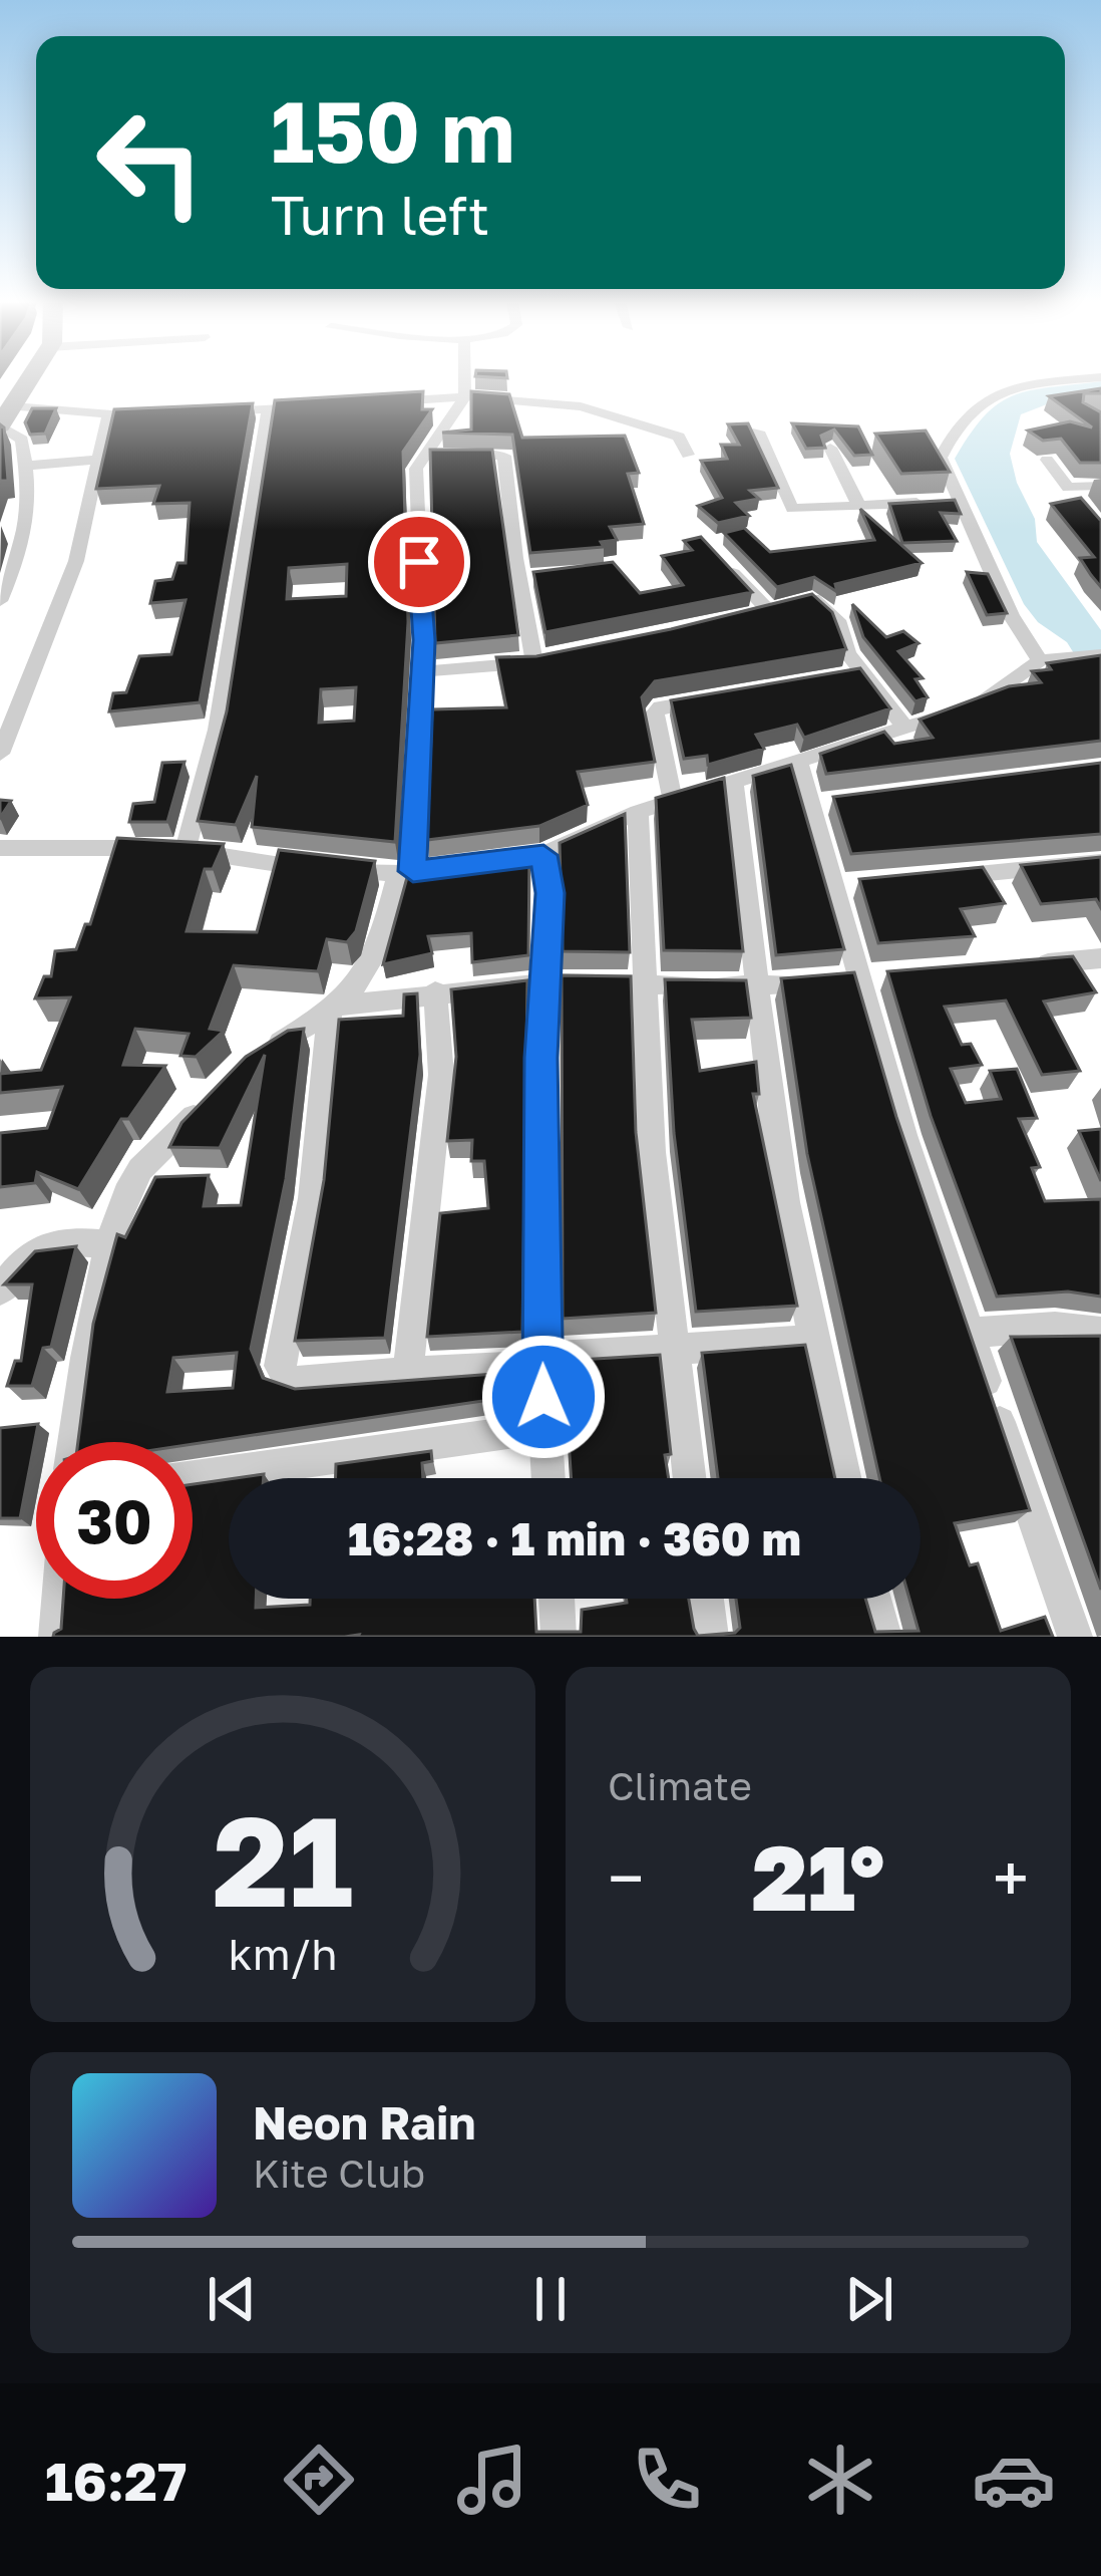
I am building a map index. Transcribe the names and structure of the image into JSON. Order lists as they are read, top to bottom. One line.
{"page":{"turn":["150 m","Turn left"],"limit":"30","trip":"16:28 · 1 min · 360 m","tile":"Climate","heat":["−","21°","+"],"song":["Neon Rain","Kite Club"],"tabs":"16:27","gauge":["21","km/h"]}}
